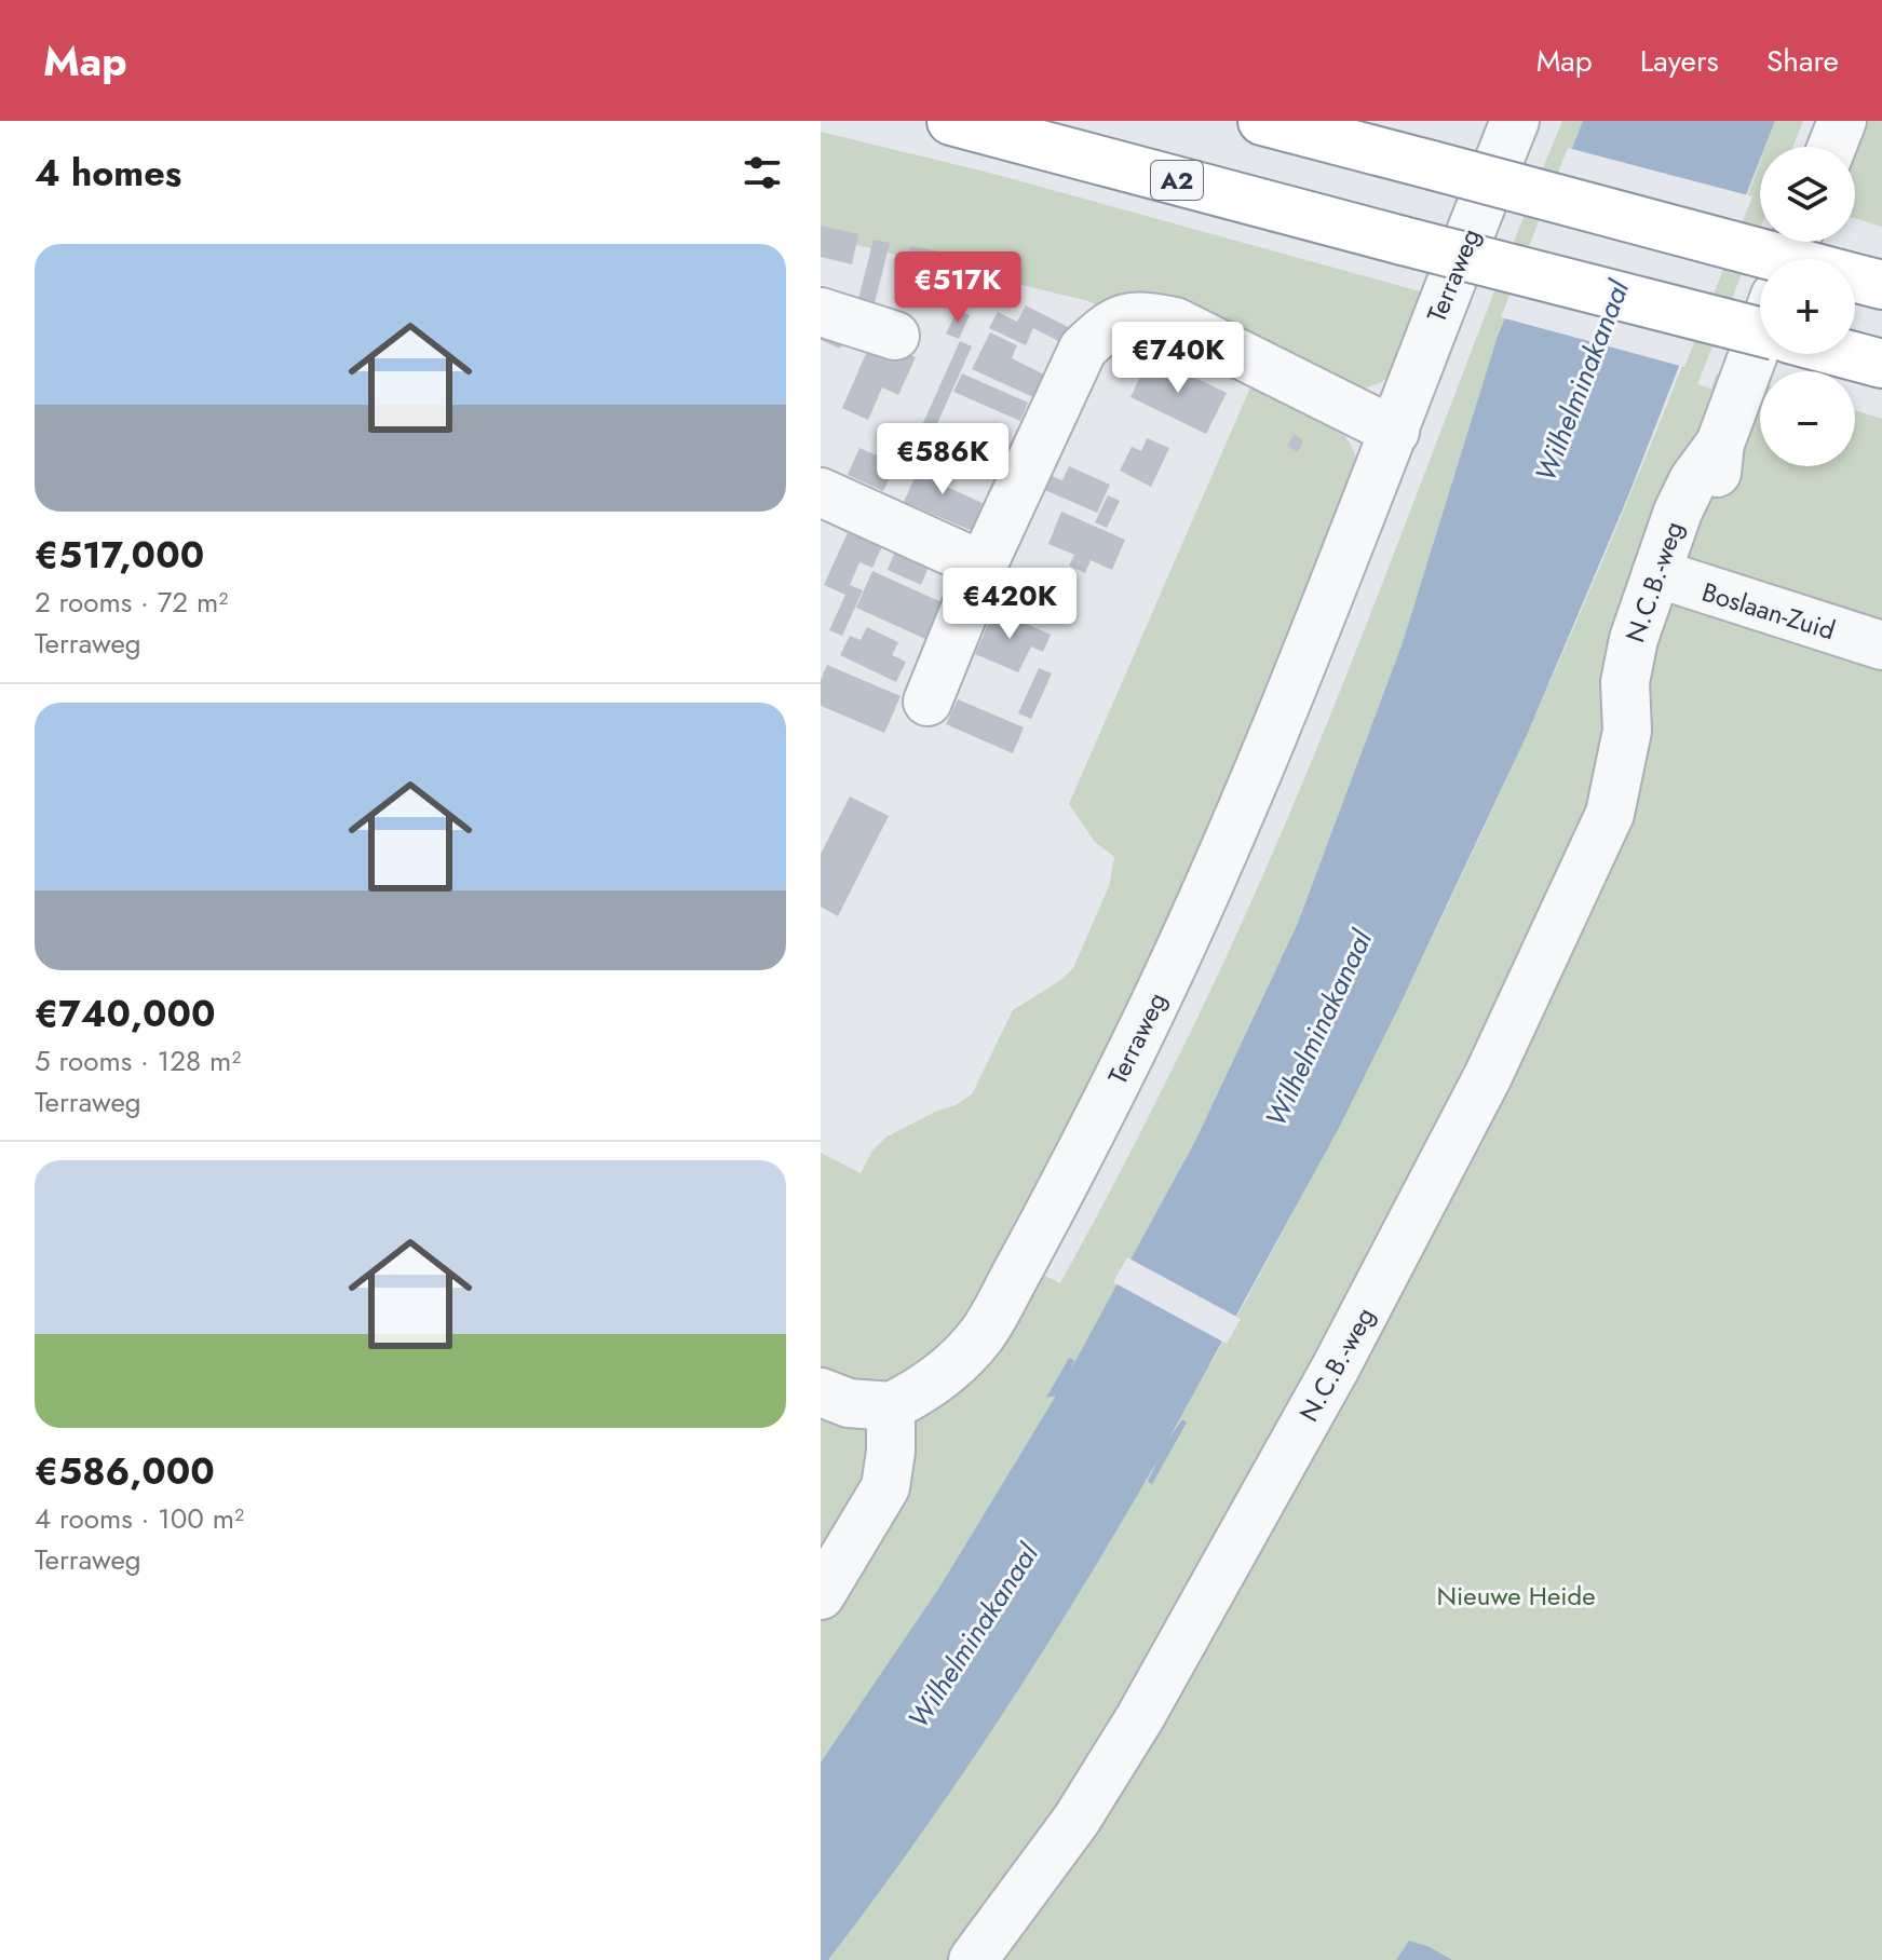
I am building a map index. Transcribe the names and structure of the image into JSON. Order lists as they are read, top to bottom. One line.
{"streets":{"highway":["A2"],"street":["Terraweg","N.C.B.-weg","Boslaan-Zuid"]},"crossings":[["N.C.B.-weg","Boslaan-Zuid"]],"water":["Wilhelminakanaal"],"parks":["Nieuwe Heide"],"page":{"header":"Map","nav":["Map","Layers","Share"],"heading":"4 homes","map_buttons":["+","−"],"list":[{"name":"€517,000","note":"2 rooms · 72 m² · Terraweg"},{"name":"€740,000","note":"5 rooms · 128 m² · Terraweg"},{"name":"€586,000","note":"4 rooms · 100 m² · Terraweg"}],"price":["€517K","€740K","€586K","€420K"]}}
